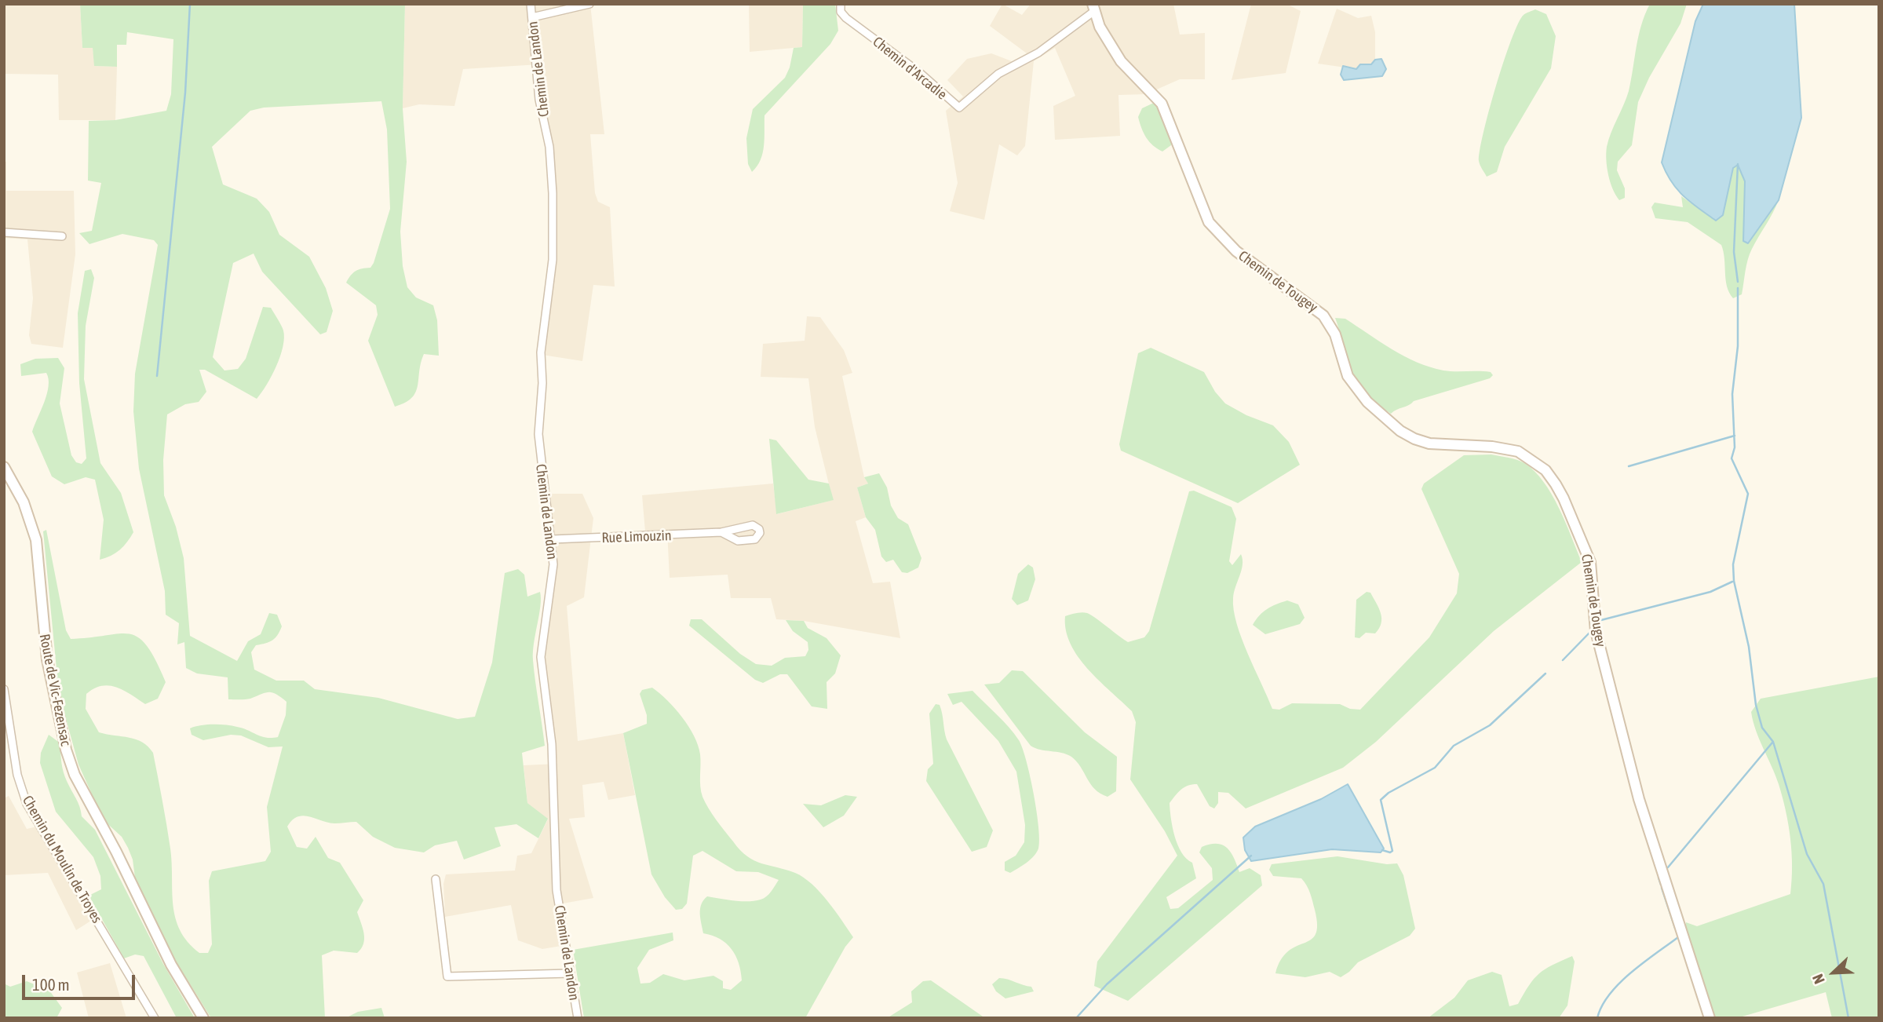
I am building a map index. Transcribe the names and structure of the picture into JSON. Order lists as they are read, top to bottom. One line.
{"streets":{"street":["Chemin d'Arcadie","Chemin de Landon","Chemin de Tougey","Rue Limouzin","Route de Vic-Fezensac","Chemin du Moulin de Troyes"]},"crossings":[["Chemin d'Arcadie","Chemin de Tougey"],["Chemin de Landon","Rue Limouzin"]],"scale_bar":"100 m","north":"bottom left"}
